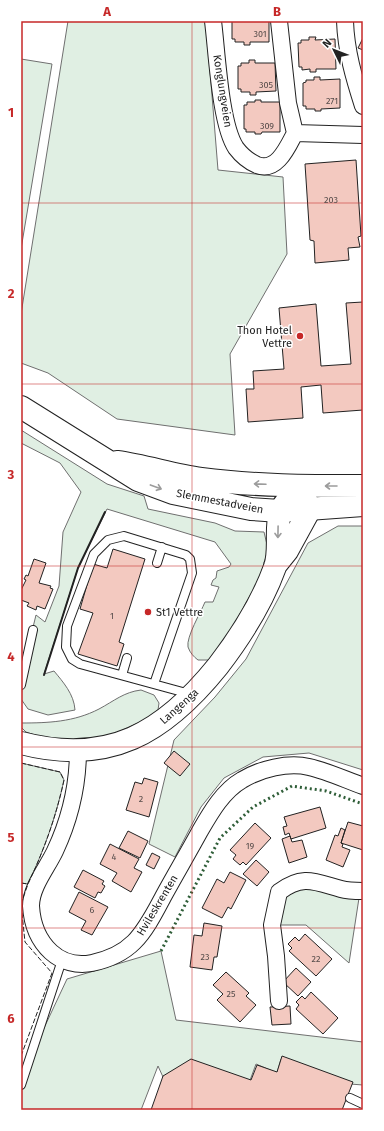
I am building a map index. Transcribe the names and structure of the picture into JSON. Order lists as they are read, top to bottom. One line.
{"streets":{"main road":["Slemmestadveien","Langenga"],"street":["Konglungveien","Hvileskrenten"]},"crossings":[["Slemmestadveien","Langenga"],["Langenga","Hvileskrenten"]],"places":["Thon Hotel Vettre","St1 Vettre"],"house_numbers":["301","305","271","309","203","1","2","19","4","6","23","22","25"],"north":"top left","grid":{"columns":["A","B"],"rows":["1","2","3","4","5","6"]}}
